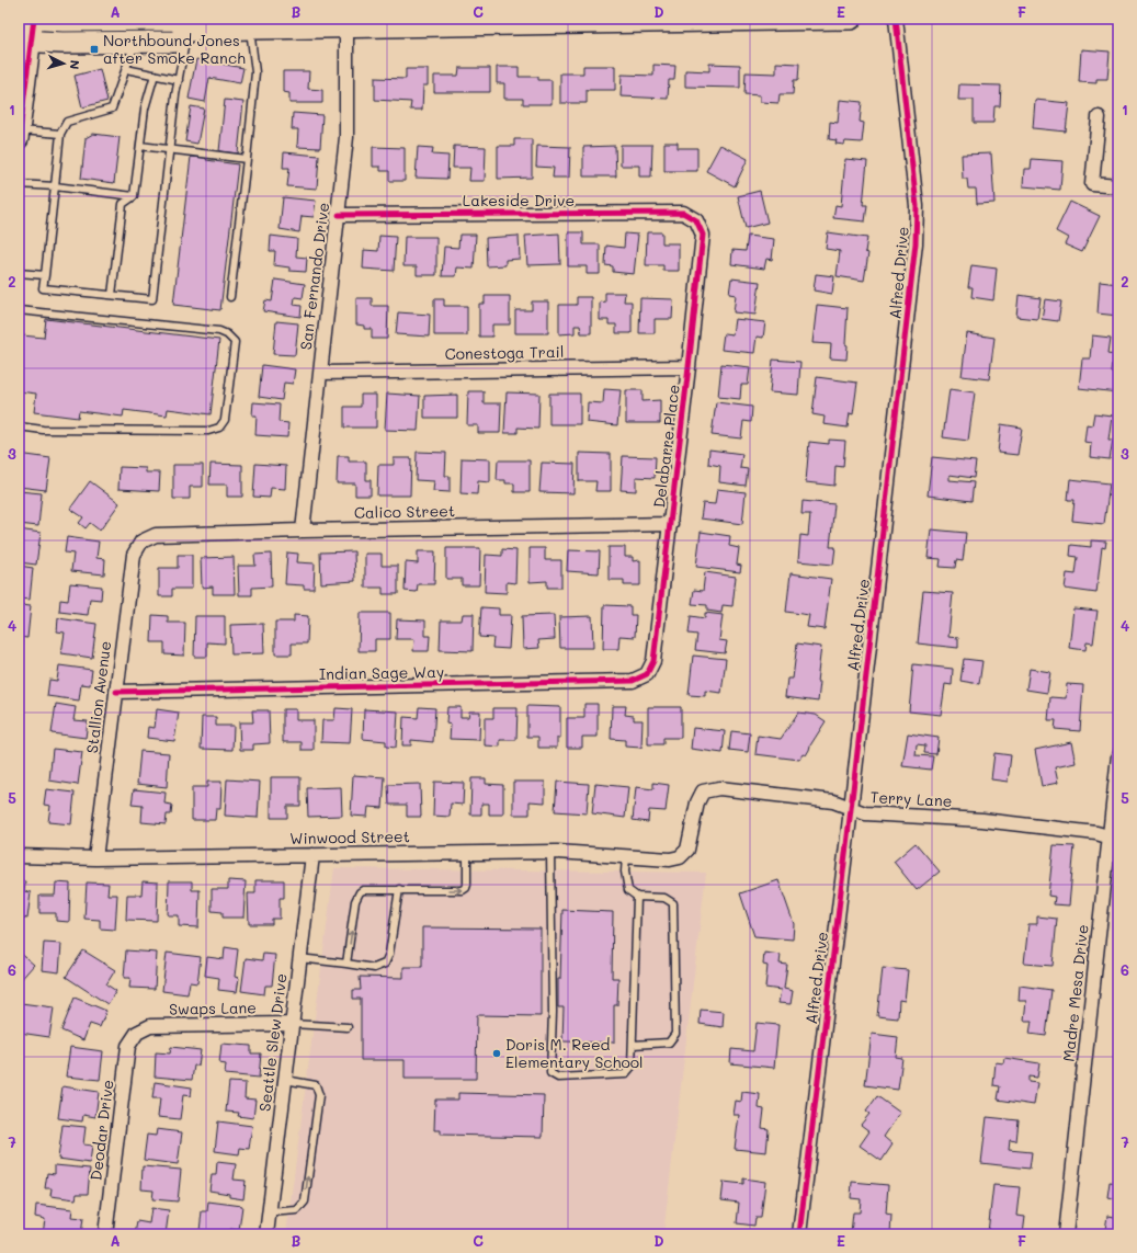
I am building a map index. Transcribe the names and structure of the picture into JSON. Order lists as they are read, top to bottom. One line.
{"streets":{"street":["Lakeside Drive","Alfred Drive","San Fernando Drive","Conestoga Trail","Delabarre Place","Calico Street","Indian Sage Way","Stallion Avenue","Terry Lane","Winwood Street","Madre Mesa Drive","Swaps Lane","Seattle Slew Drive","Deodar Drive"]},"crossings":[["Lakeside Drive","San Fernando Drive"],["Lakeside Drive","Delabarre Place"],["Alfred Drive","Terry Lane"],["San Fernando Drive","Conestoga Trail"],["San Fernando Drive","Calico Street"],["Conestoga Trail","Delabarre Place"],["Delabarre Place","Calico Street"],["Delabarre Place","Indian Sage Way"],["Calico Street","Stallion Avenue"],["Indian Sage Way","Stallion Avenue"],["Stallion Avenue","Winwood Street"],["Terry Lane","Winwood Street"],["Terry Lane","Madre Mesa Drive"],["Winwood Street","Seattle Slew Drive"],["Swaps Lane","Seattle Slew Drive"],["Swaps Lane","Deodar Drive"]],"places":{"transit":["Northbound Jones after Smoke Ranch"],"other":["Doris M. Reed Elementary School"]},"north":"right","grid":{"columns":["A","B","C","D","E","F"],"rows":["1","2","3","4","5","6","7"]}}
